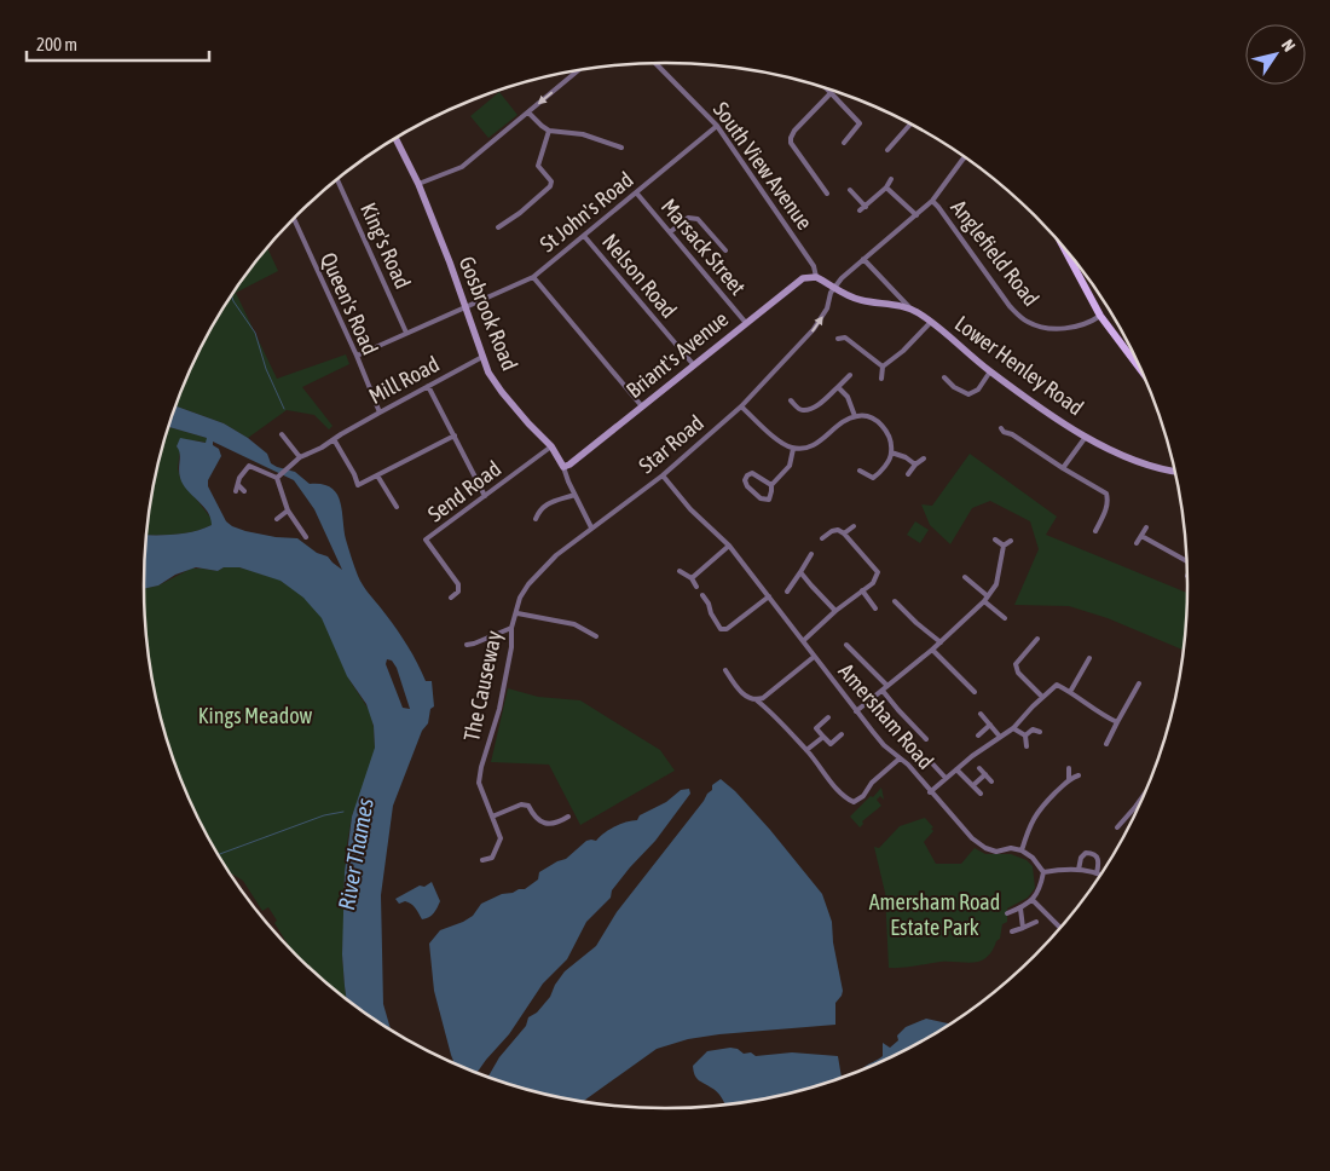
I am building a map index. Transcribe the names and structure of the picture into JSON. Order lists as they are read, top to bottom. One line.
{"streets":{"main road":["Gosbrook Road","Briant's Avenue","Lower Henley Road"],"street":["South View Avenue","St John's Road","King's Road","Marsack Street","Anglefield Road","Nelson Road","Queen's Road","Mill Road","Star Road","Send Road","The Causeway","Amersham Road"]},"crossings":[["South View Avenue","St John's Road"],["South View Avenue","Briant's Avenue"],["South View Avenue","Lower Henley Road"],["St John's Road","King's Road"],["St John's Road","Marsack Street"],["St John's Road","Nelson Road"],["St John's Road","Queen's Road"],["St John's Road","Gosbrook Road"],["Marsack Street","Briant's Avenue"],["Nelson Road","Briant's Avenue"],["Queen's Road","Mill Road"],["Gosbrook Road","Briant's Avenue"],["Gosbrook Road","Mill Road"],["Gosbrook Road","Star Road"],["Gosbrook Road","Send Road"],["Briant's Avenue","Lower Henley Road"],["Lower Henley Road","Star Road"],["Star Road","The Causeway"],["Star Road","Amersham Road"]],"water":["River Thames"],"parks":["Kings Meadow","Amersham Road Estate Park"],"scale_bar":"200 m","north":"top right"}
